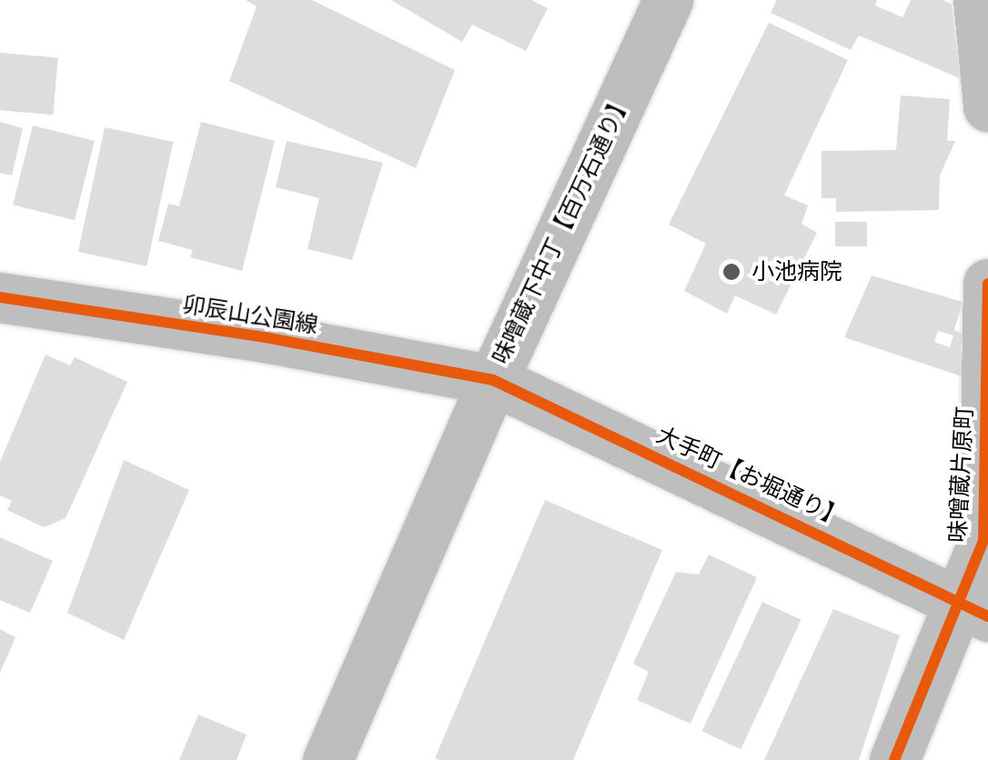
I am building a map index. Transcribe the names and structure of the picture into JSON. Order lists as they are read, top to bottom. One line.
{"streets":{"highway":["味噌蔵下中丁【百万石通り】"],"street":["卯辰山公園線","味噌蔵片原町","大手町【お堀通り】"]},"crossings":[["味噌蔵下中丁【百万石通り】","卯辰山公園線"],["味噌蔵下中丁【百万石通り】","大手町【お堀通り】"],["卯辰山公園線","大手町【お堀通り】"],["味噌蔵片原町","大手町【お堀通り】"]],"places":["小池病院"]}
